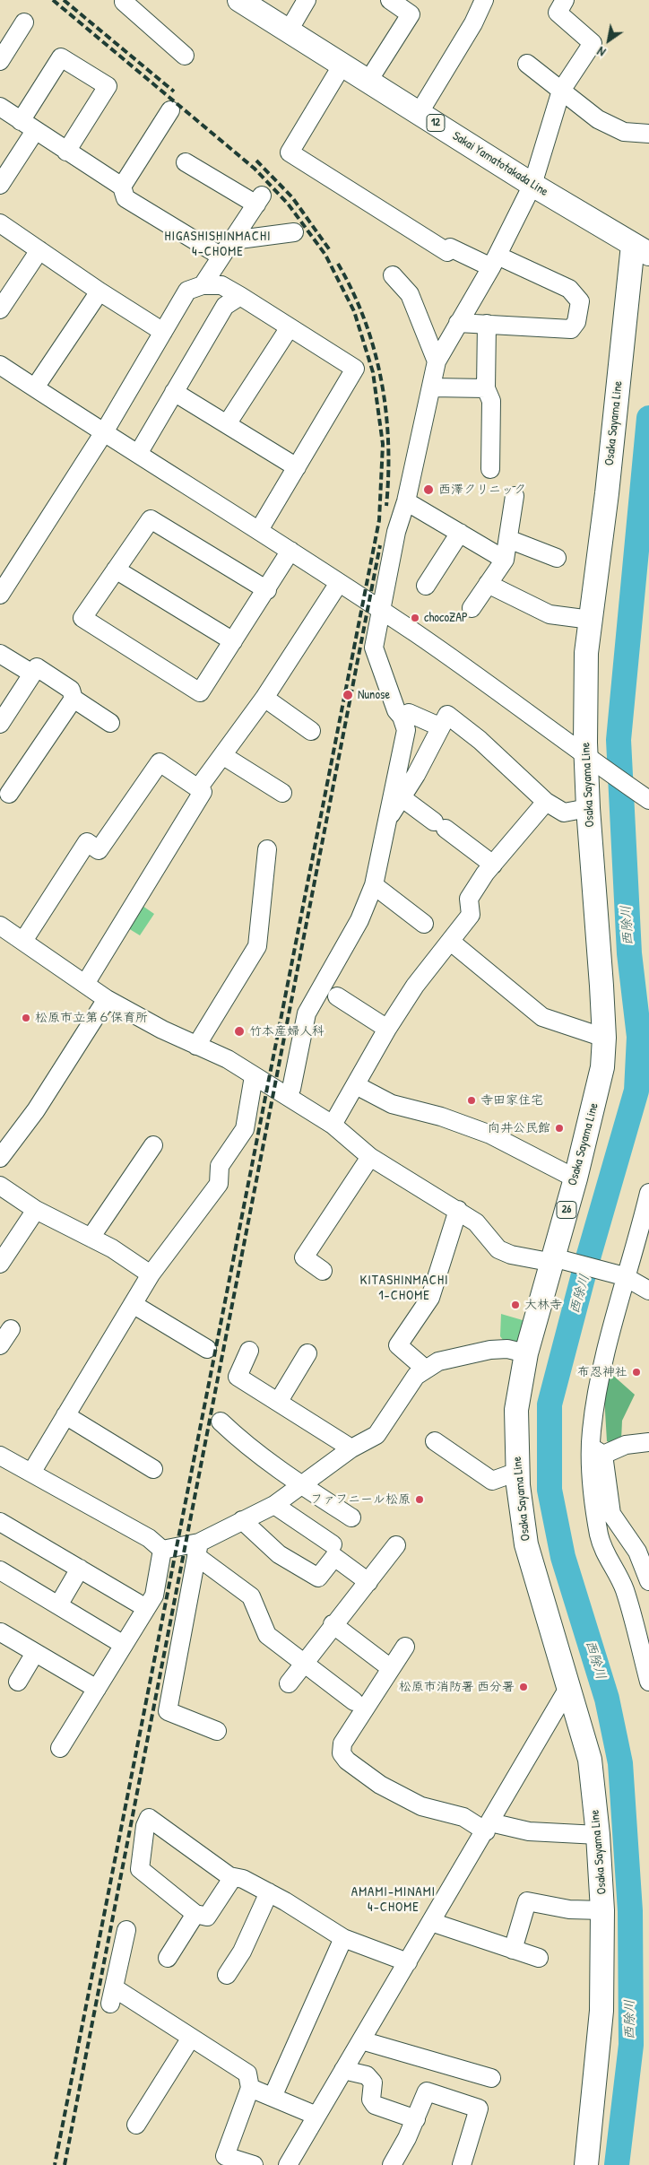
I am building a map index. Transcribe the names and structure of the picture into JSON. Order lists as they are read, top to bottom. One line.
{"streets":{"main road":["12","Sakai Yamatotakada Line","Osaka Sayama Line","26"]},"crossings":[["Sakai Yamatotakada Line","Osaka Sayama Line"]],"districts":["HIGASHISHINMACHI 4-CHOME","KITASHINMACHI 1-CHOME","AMAMI-MINAMI 4-CHOME"],"water":["西除川"],"places":["西澤クリニック","chocoZAP","Nunose","松原市立第６保育所","竹本産婦人科","寺田家住宅","向井公民館","大林寺","布忍神社","ファフニール松原","松原市消防署 西分署"],"north":"bottom left"}
